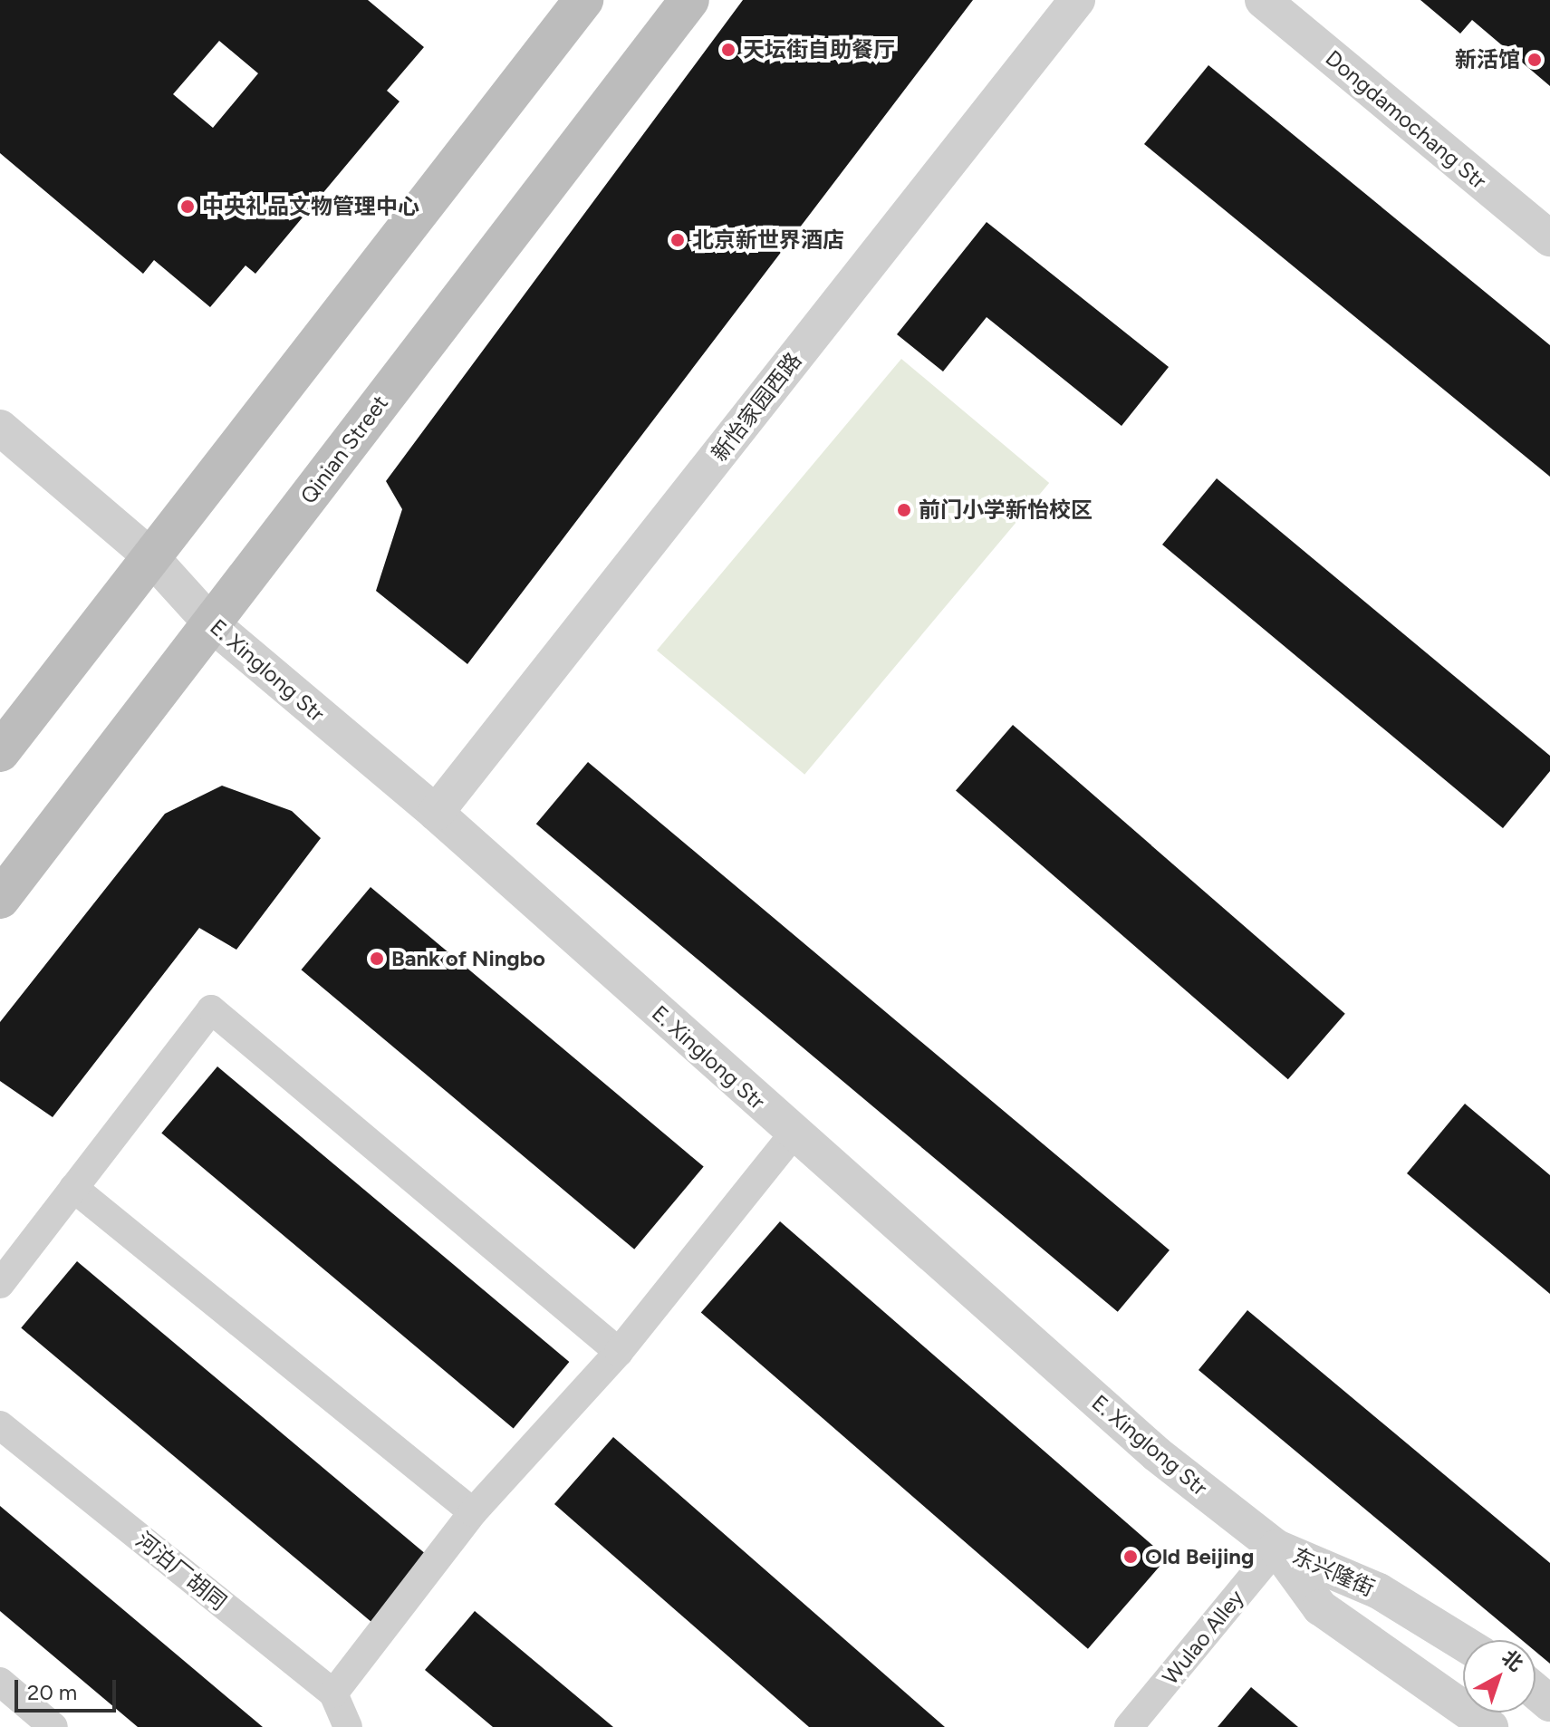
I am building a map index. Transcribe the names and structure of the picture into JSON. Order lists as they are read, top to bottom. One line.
{"streets":{"main road":["Qinian Street"],"street":["Dongdamochang Str","新怡家园西路","E. Xinglong Str","河泊厂胡同","东兴隆街","Wulao Alley"]},"crossings":[["新怡家园西路","E. Xinglong Str"],["Qinian Street","E. Xinglong Str"],["E. Xinglong Str","东兴隆街"],["E. Xinglong Str","Wulao Alley"],["东兴隆街","Wulao Alley"]],"places":["天坛街自助餐厅","新活馆","中央礼品文物管理中心","北京新世界酒店","前门小学新怡校区","Bank of Ningbo","Old Beijing"],"scale_bar":"20 m","north":"top right"}
